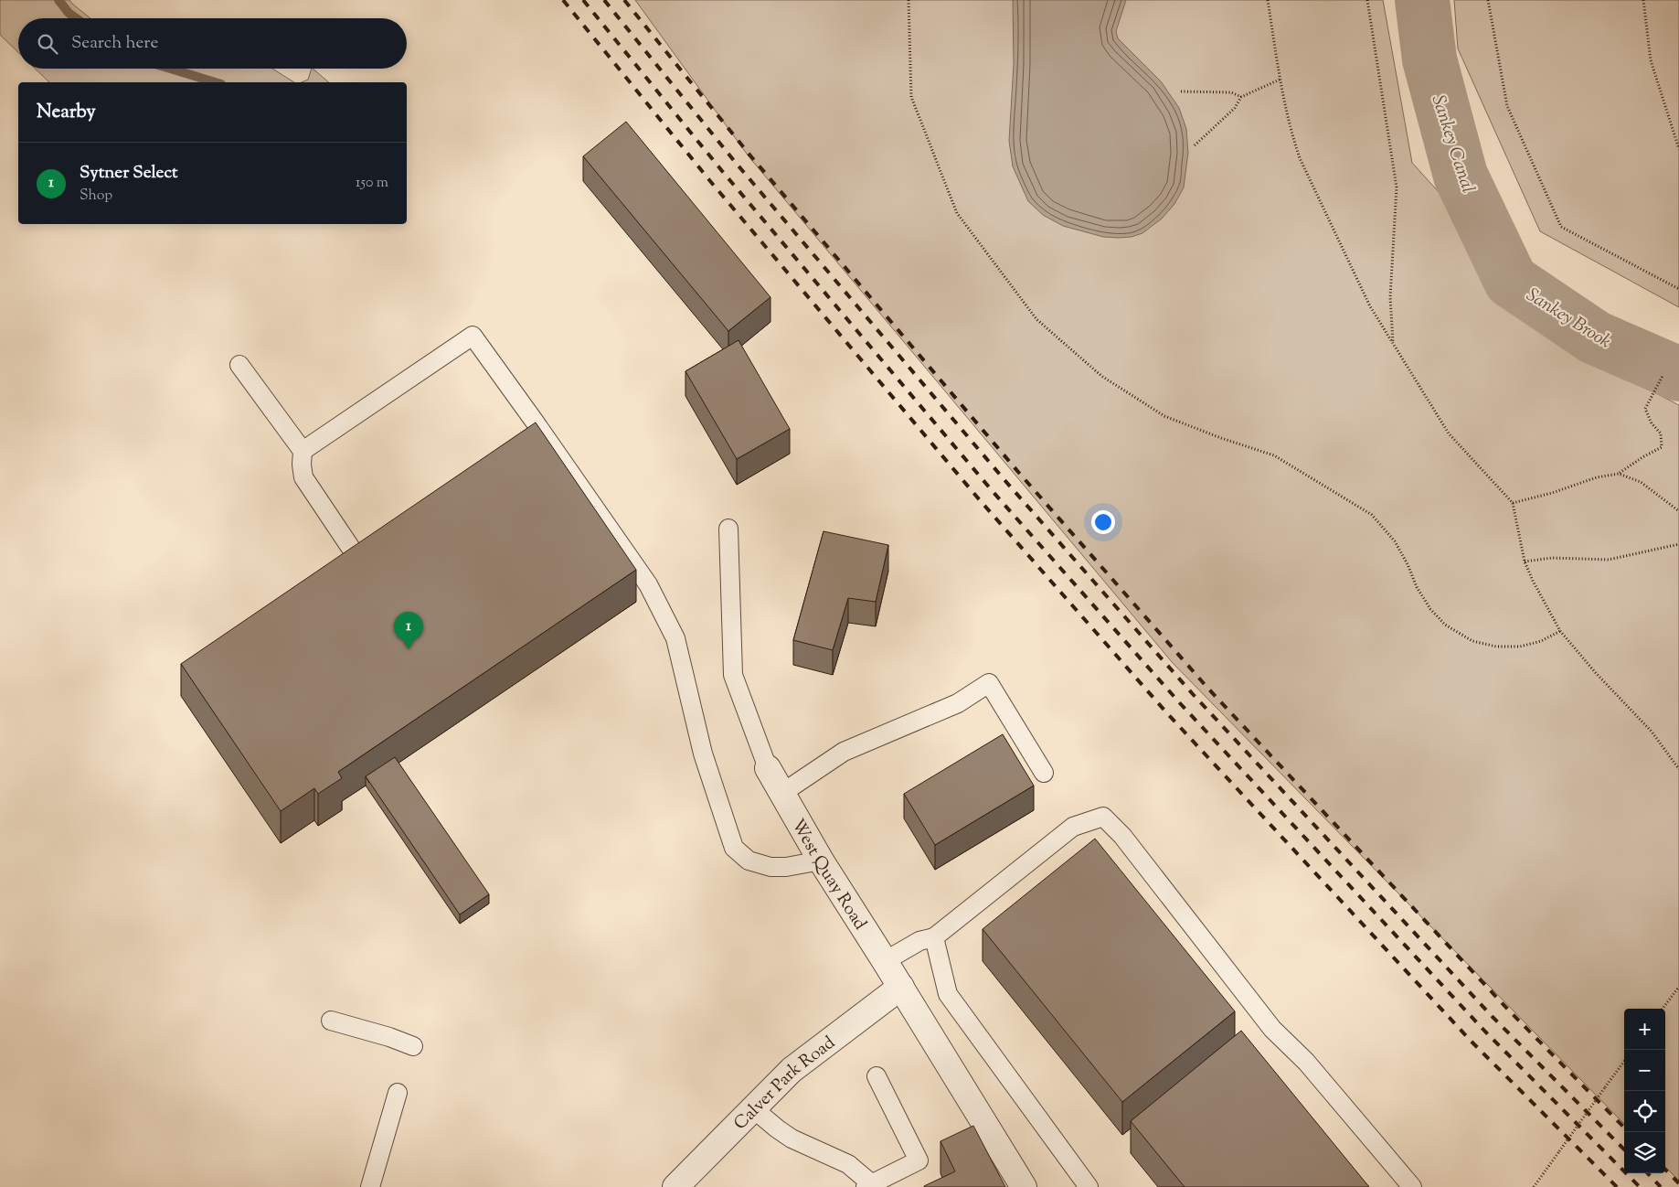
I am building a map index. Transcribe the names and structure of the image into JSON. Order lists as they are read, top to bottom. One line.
{"streets":{"street":["West Quay Road","Calver Park Road"]},"crossings":[["West Quay Road","Calver Park Road"]],"water":["Sankey Canal","Sankey Brook"],"page":{"search":"Search here","heading":"Nearby","list":[{"mark":"1","name":"Sytner Select","note":"Shop","value":"150 m"}],"pins":"1","map_buttons":["+","−"]}}
